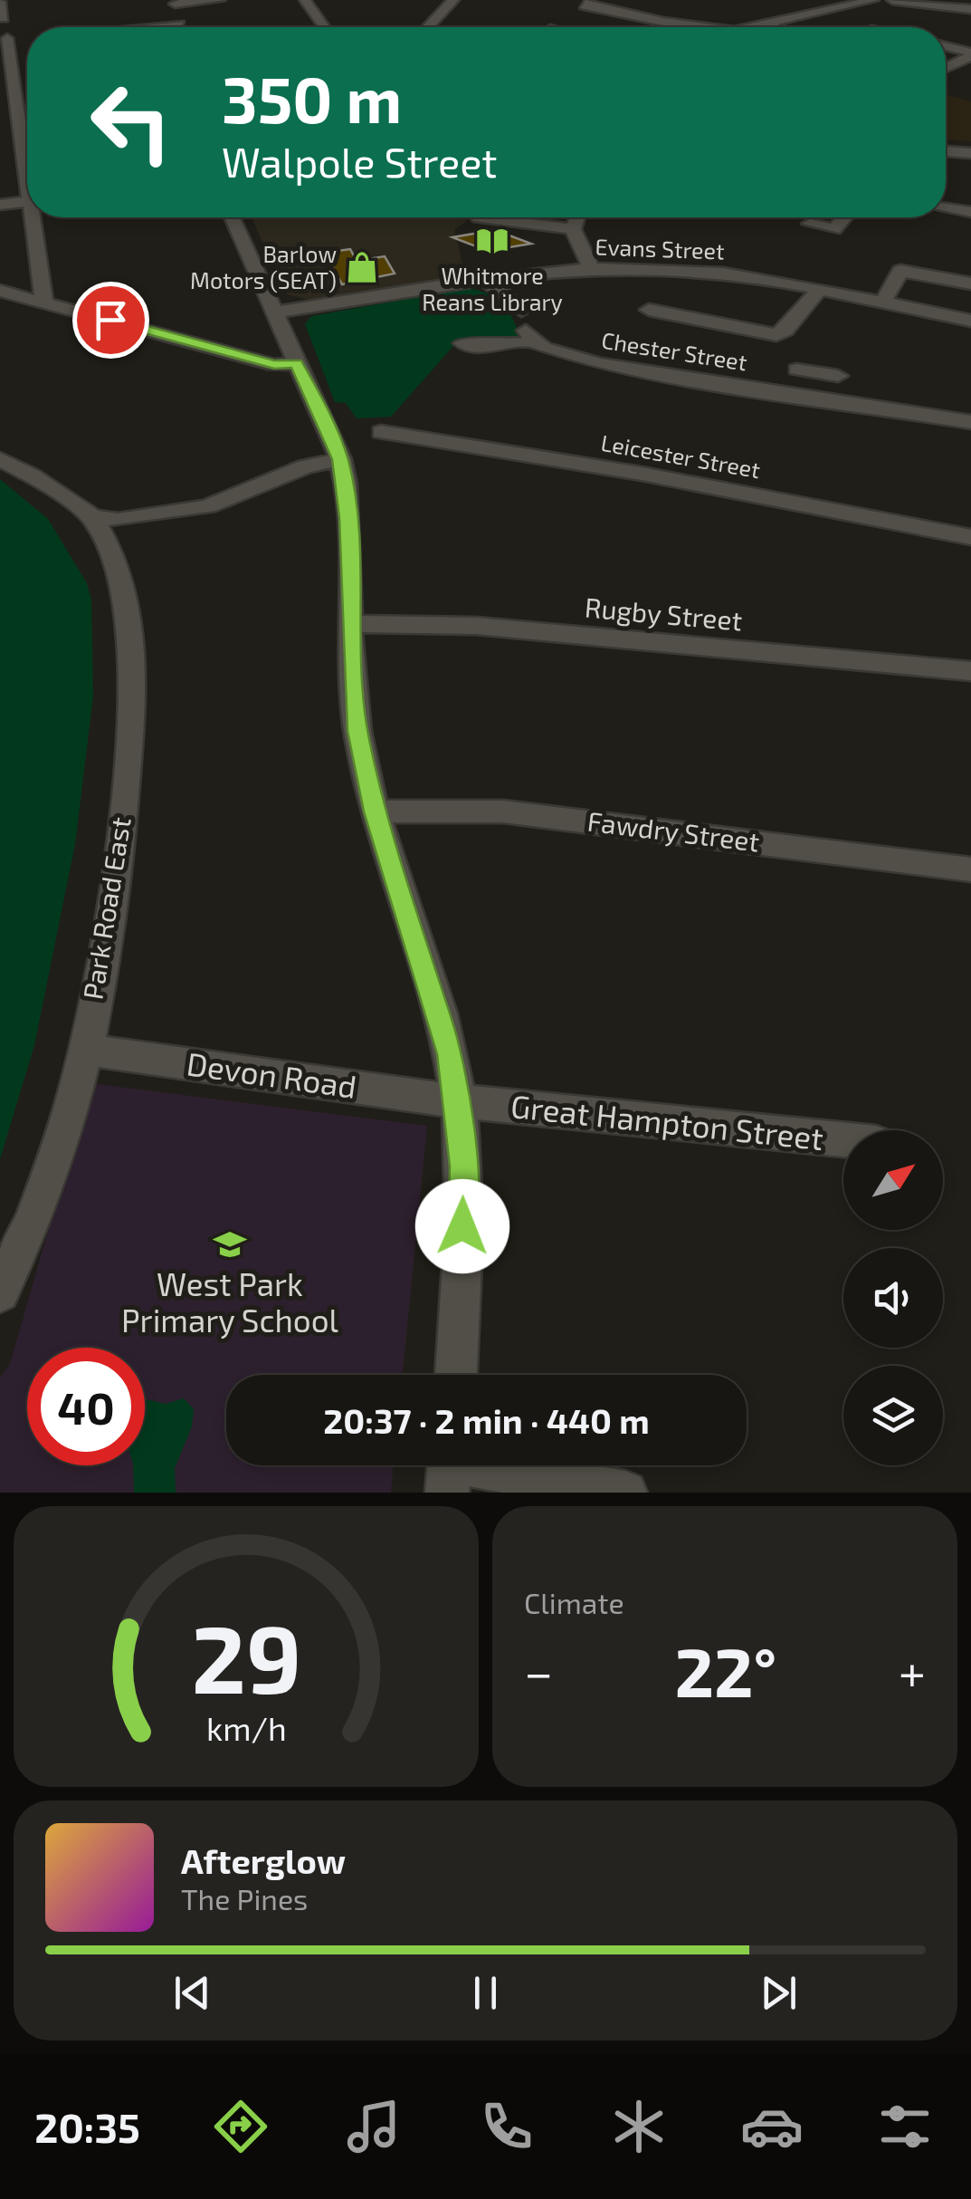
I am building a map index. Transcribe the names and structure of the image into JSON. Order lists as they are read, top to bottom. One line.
{"streets":{"street":["Evans Street","Chester Street","Leicester Street","Rugby Street","Fawdry Street","Park Road East","Devon Road","Great Hampton Street"]},"crossings":[["Park Road East","Devon Road"],["Devon Road","Great Hampton Street"]],"places":{"library":["Whitmore Reans Library"],"shop":["Barlow Motors (SEAT)"],"school or university":["West Park Primary School"]},"north":"top right","page":{"turn":["350 m","Walpole Street"],"limit":"40","trip":"20:37 · 2 min · 440 m","tile":"Climate","heat":["−","22°","+"],"song":["Afterglow","The Pines"],"tabs":"20:35","gauge":["29","km/h"]}}
